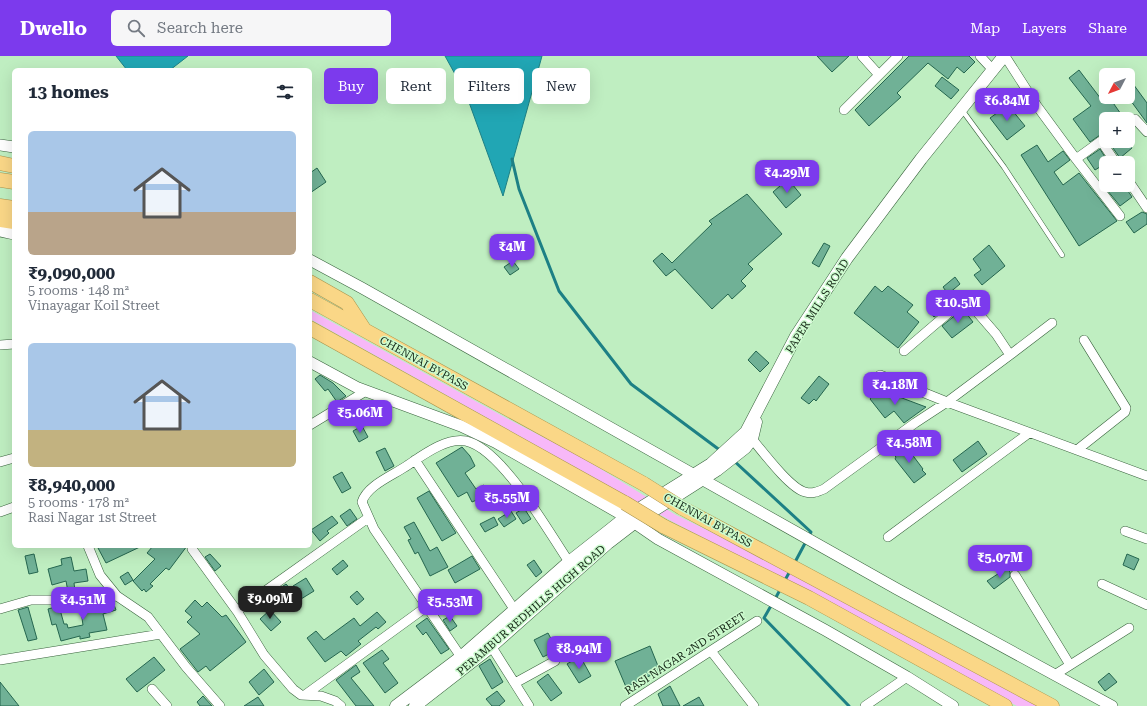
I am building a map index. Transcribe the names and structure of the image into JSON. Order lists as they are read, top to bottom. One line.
{"streets":{"highway":["CHENNAI BYPASS"],"main road":["PAPER MILLS ROAD","PERAMBUR REDHILLS HIGH ROAD"],"street":["RASI NAGAR 2ND STREET"]},"crossings":[["CHENNAI BYPASS","PERAMBUR REDHILLS HIGH ROAD"]],"north":"bottom left","page":{"header":"Dwello","search":"Search here","nav":["Map","Layers","Share"],"map_buttons":["+","−"],"chip":["Buy","Rent","Filters","New"],"heading":"13 homes","price":["₹6.84M","₹4.29M","₹4M","₹10.5M","₹4.18M","₹5.06M","₹4.58M","₹5.55M","₹5.07M","₹9.09M","₹4.51M","₹5.53M","₹8.94M"],"list":[{"name":"₹9,090,000","note":"5 rooms · 148 m² · Vinayagar Koil Street"},{"name":"₹8,940,000","note":"5 rooms · 178 m² · Rasi Nagar 1st Street"}]}}
